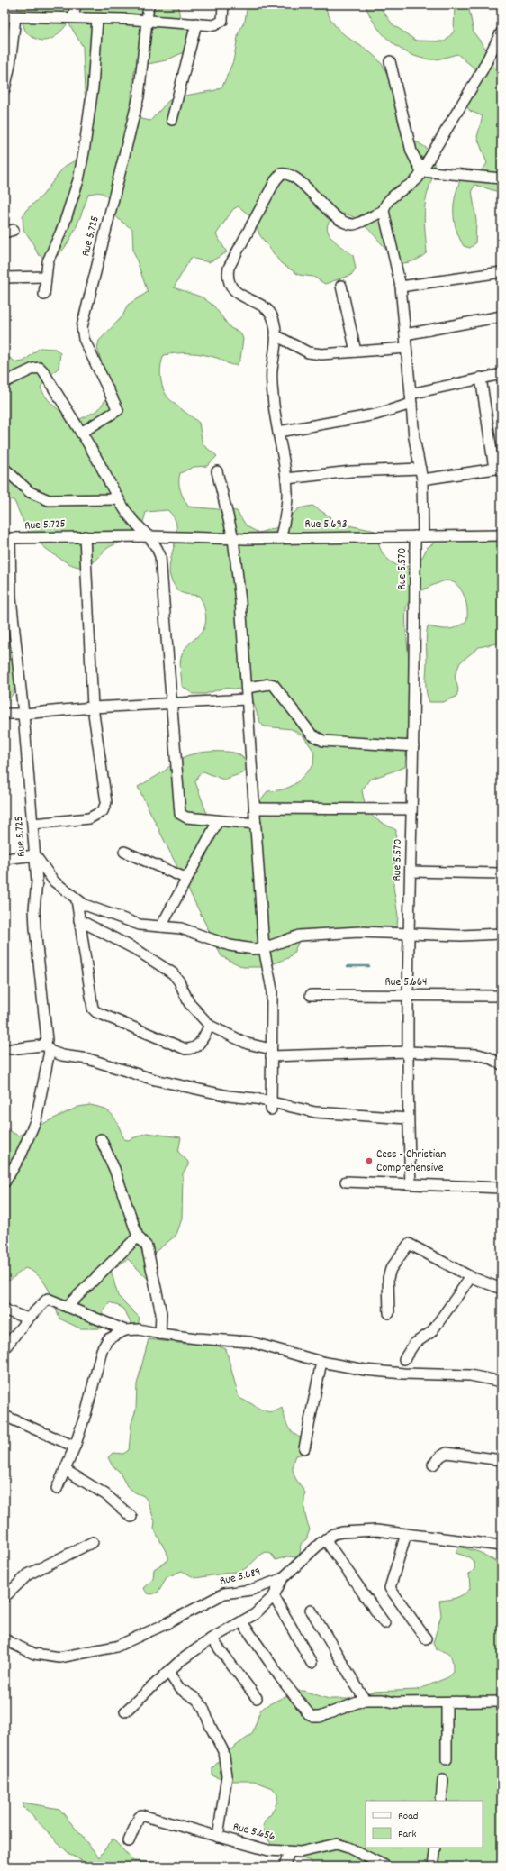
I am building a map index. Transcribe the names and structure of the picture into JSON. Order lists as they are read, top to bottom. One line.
{"streets":{"street":["Rue 5.725","Rue 5.693","Rue 5.570","Rue 5.664","Rue 5.689","Rue 5.656"]},"crossings":[["Rue 5.725","Rue 5.693"],["Rue 5.693","Rue 5.570"],["Rue 5.570","Rue 5.664"]],"places":["Ccss - Christian Comprehensive"],"legend":["Road","Park"]}
